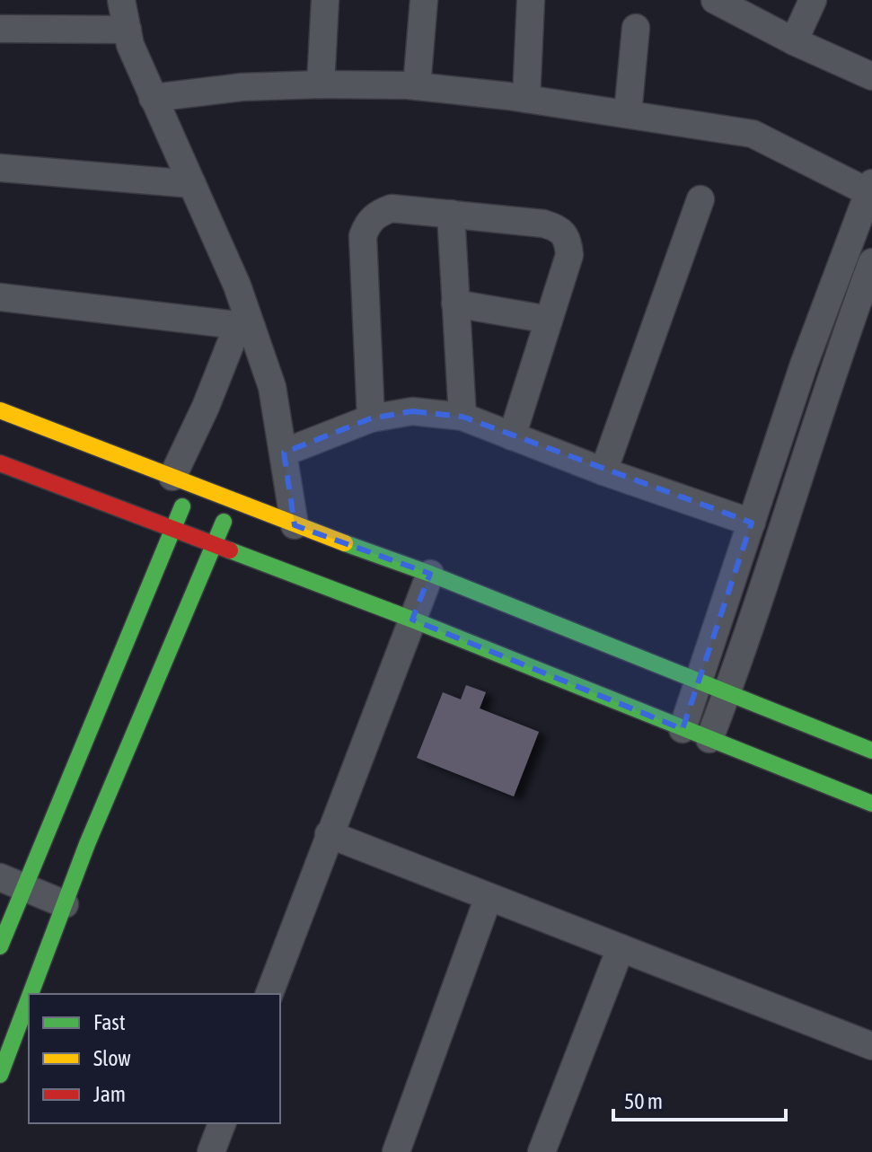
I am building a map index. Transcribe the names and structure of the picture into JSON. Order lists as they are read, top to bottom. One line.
{"legend":["Fast","Slow","Jam"],"scale_bar":"50 m"}
